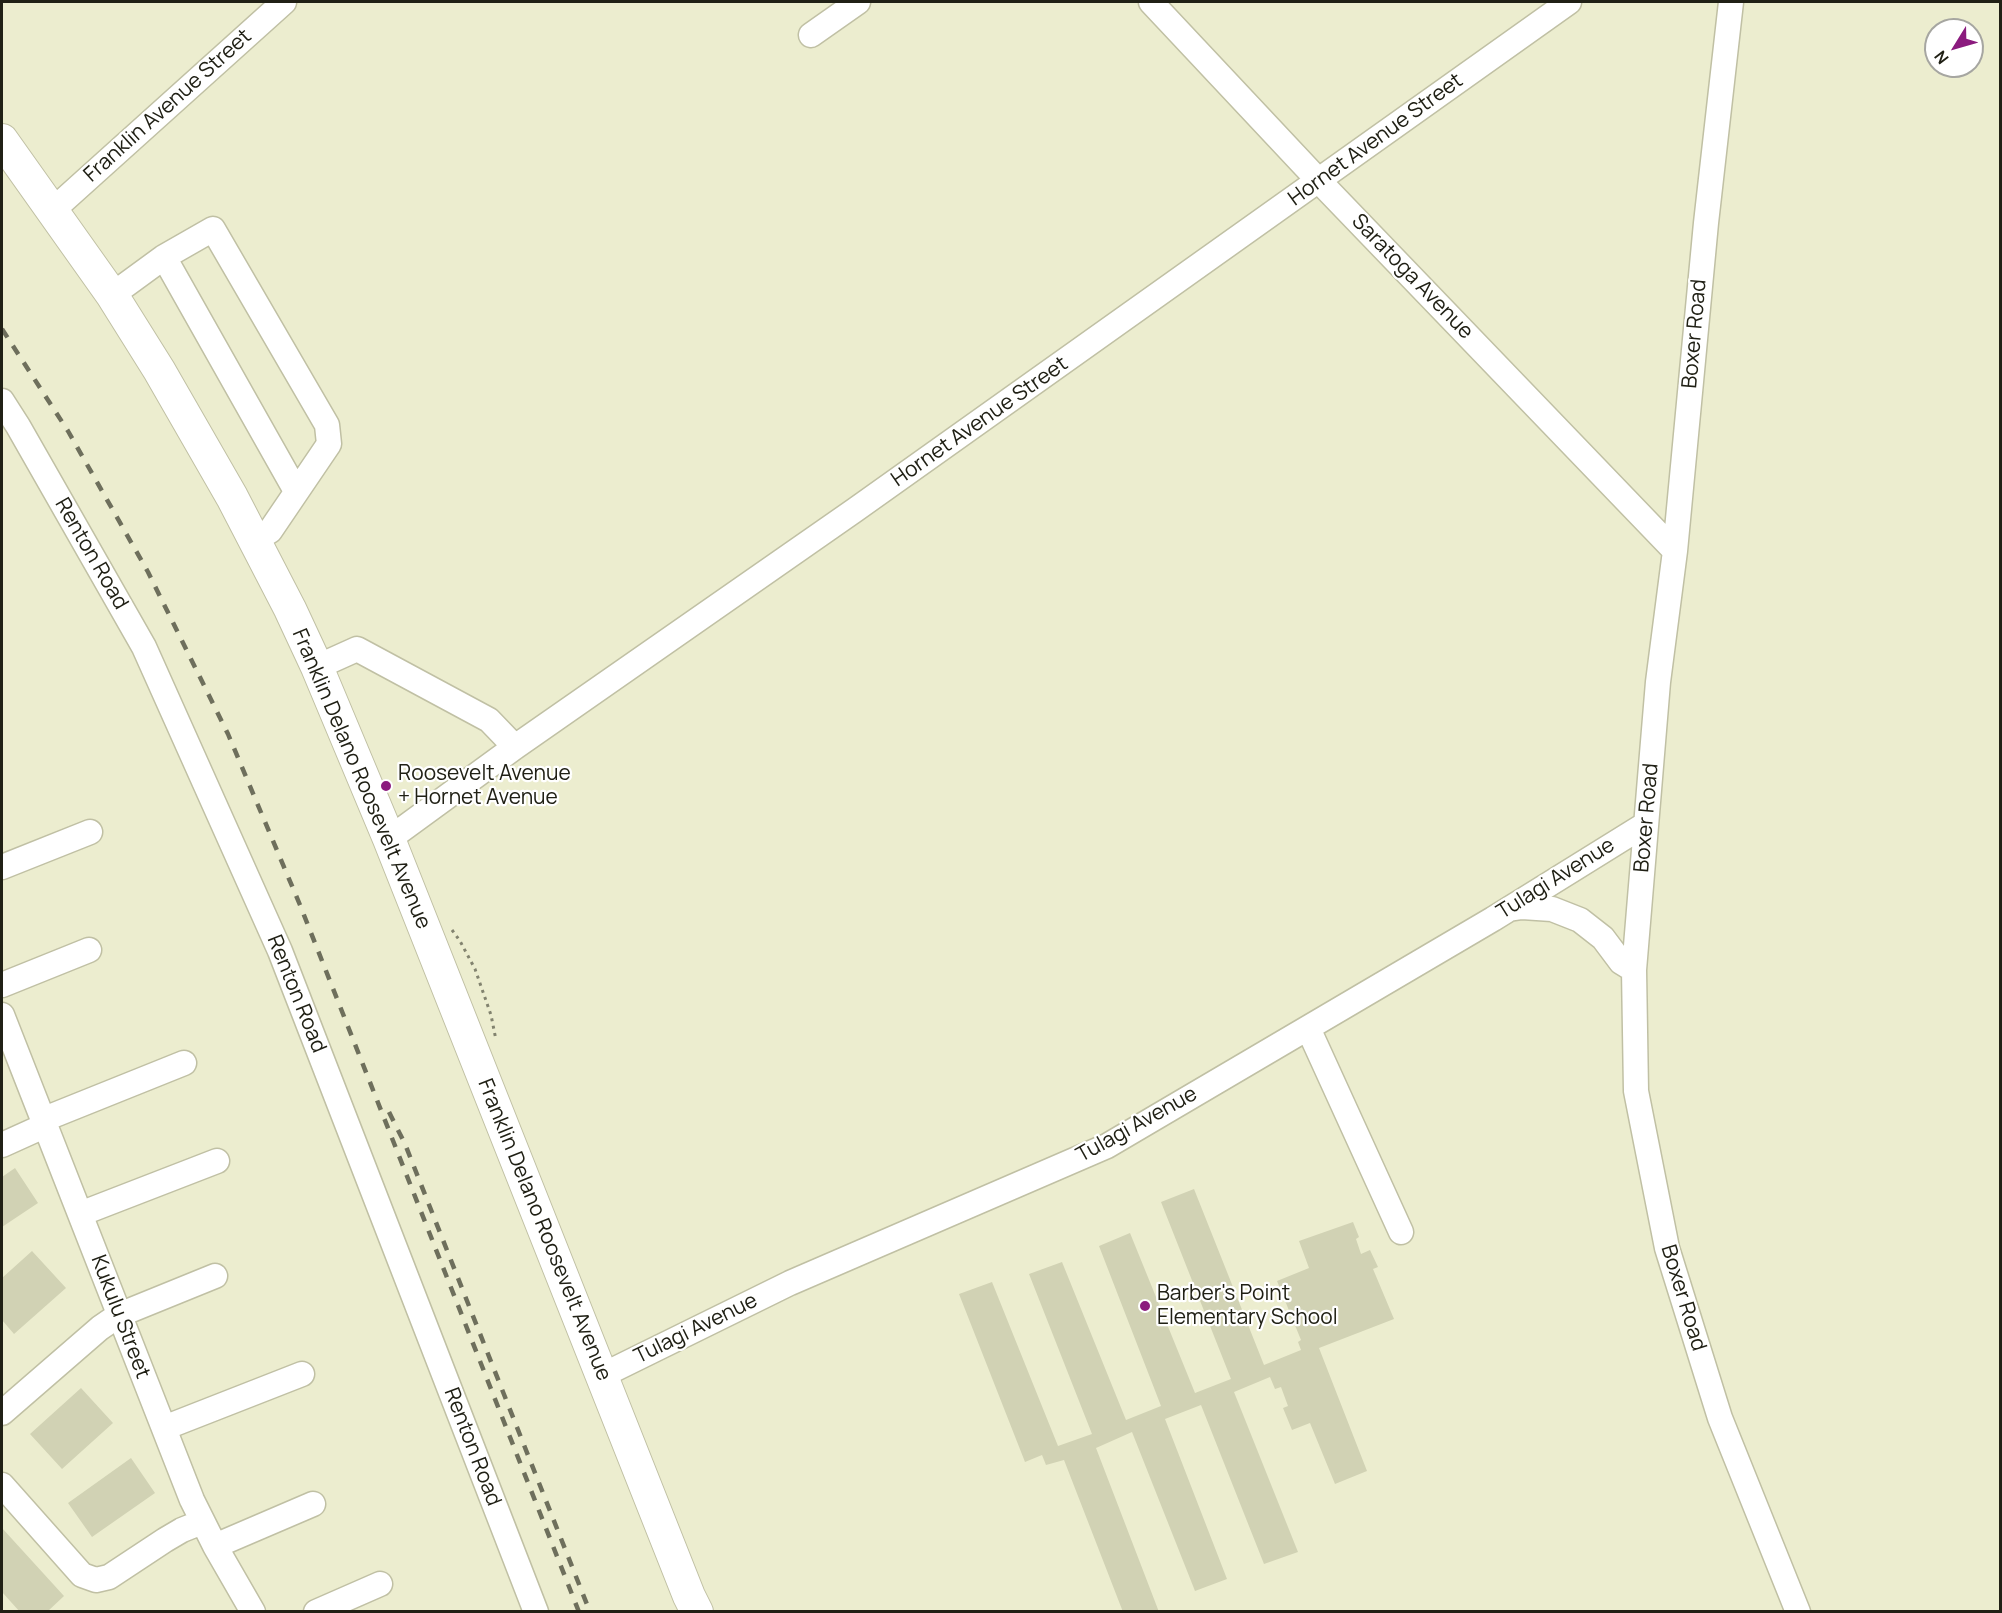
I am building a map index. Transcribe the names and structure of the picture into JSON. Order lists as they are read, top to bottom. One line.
{"streets":{"main road":["Franklin Delano Roosevelt Avenue"],"street":["Franklin Avenue Street","Hornet Avenue Street","Saratoga Avenue","Boxer Road","Renton Road","Tulagi Avenue","Kukulu Street"]},"crossings":[["Franklin Avenue Street","Franklin Delano Roosevelt Avenue"],["Hornet Avenue Street","Saratoga Avenue"],["Hornet Avenue Street","Franklin Delano Roosevelt Avenue"],["Saratoga Avenue","Boxer Road"],["Boxer Road","Tulagi Avenue"],["Franklin Delano Roosevelt Avenue","Tulagi Avenue"]],"places":["Roosevelt Avenue + Hornet Avenue","Barber's Point Elementary School"],"north":"bottom left"}
